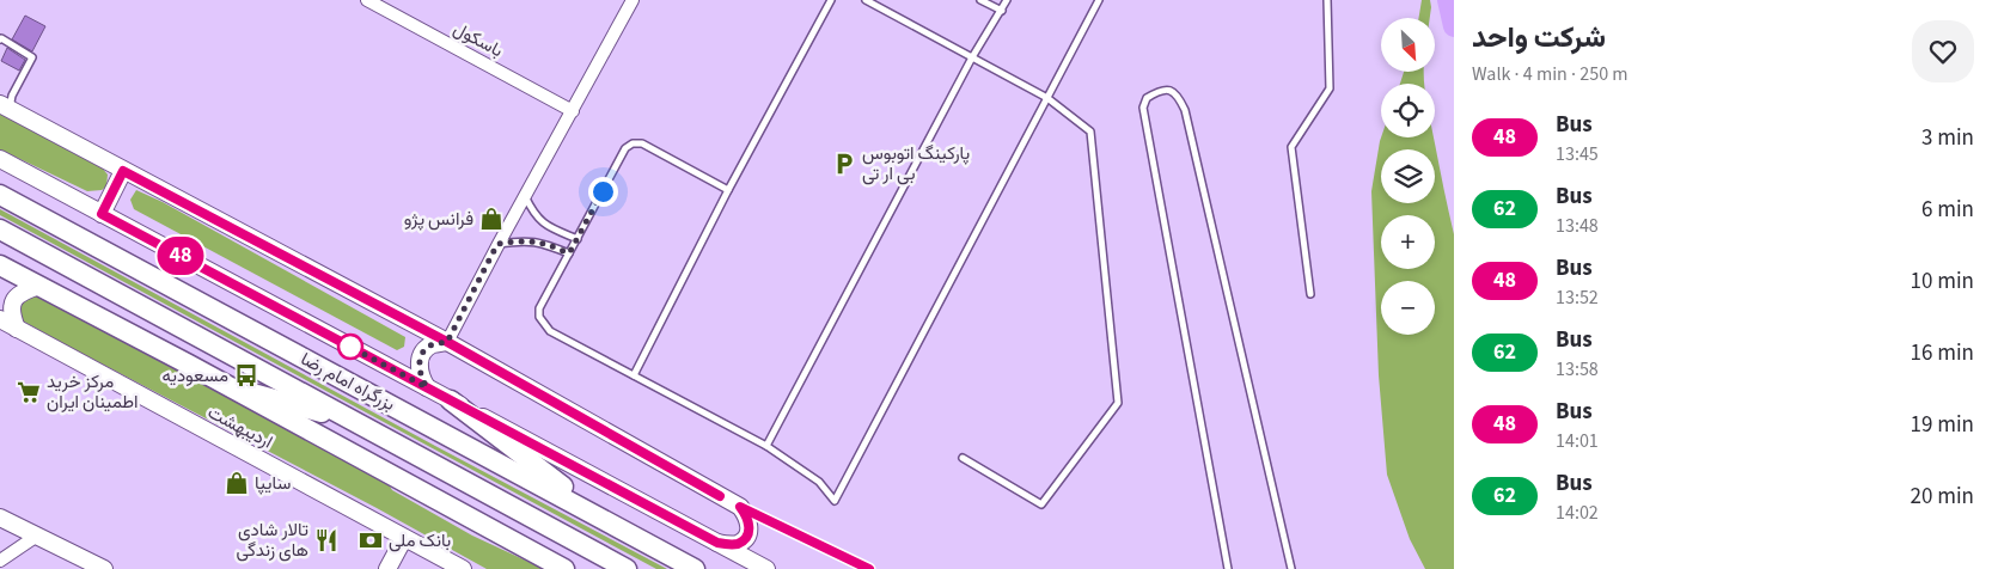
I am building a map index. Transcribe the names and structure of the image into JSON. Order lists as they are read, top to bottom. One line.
{"streets":{"highway":["بزرگراه امام رضا"],"main road":["اردیبهشت"],"street":["باسکول"]},"places":{"parking":["پارکینگ اتوبوس بی ار تی"],"shop":["فرانس پژو","سایپا"],"bus stop":["مسعودیه"],"supermarket":["مرکز خرید اطمینان ایران"],"restaurant":["تالار شادی های زندگی"],"bank":["بانک ملی"]},"lines":["bus line 48"],"north":"bottom right","page":{"on_map":"48","heading":["شرکت واحد","Walk · 4 min · 250 m"],"map_buttons":["+","−"],"list":[{"mark":"48","name":"Bus","note":"13:45","value":"3 min"},{"mark":"62","name":"Bus","note":"13:48","value":"6 min"},{"mark":"48","name":"Bus","note":"13:52","value":"10 min"},{"mark":"62","name":"Bus","note":"13:58","value":"16 min"},{"mark":"48","name":"Bus","note":"14:01","value":"19 min"},{"mark":"62","name":"Bus","note":"14:02","value":"20 min"}]}}
